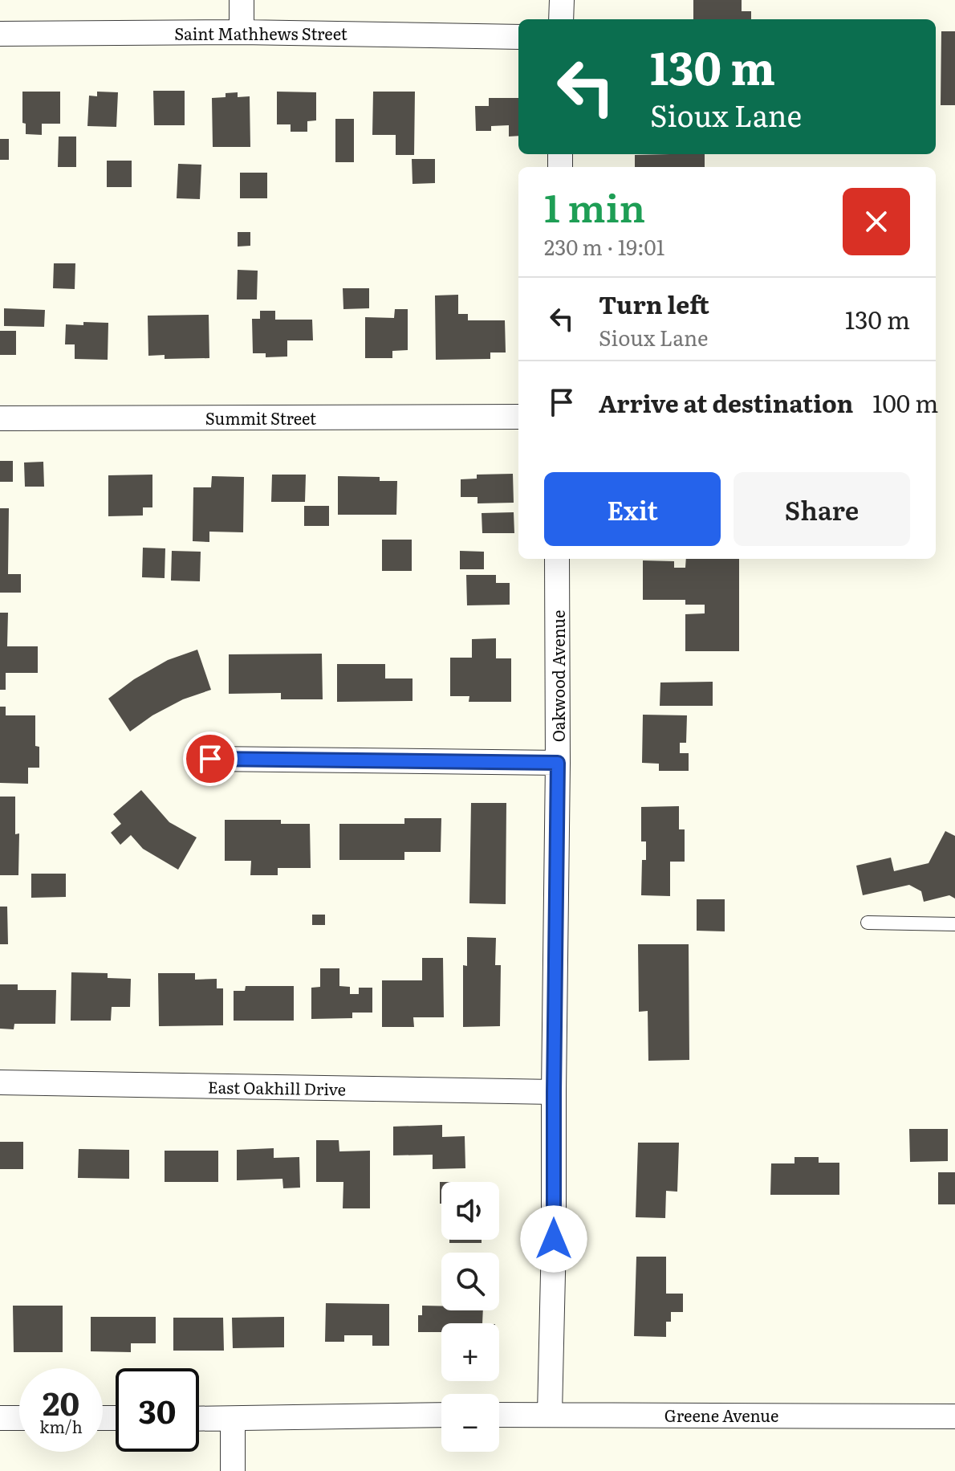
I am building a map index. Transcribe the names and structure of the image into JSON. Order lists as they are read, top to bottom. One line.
{"streets":{"street":["Saint Mathhews Street","Summit Street","Oakwood Avenue","East Oakhill Drive","Greene Avenue"]},"crossings":[["Oakwood Avenue","East Oakhill Drive"],["Oakwood Avenue","Greene Avenue"]],"page":{"turn":["130 m","Sioux Lane"],"heading":["1 min","230 m · 19:01"],"list":[{"name":"Turn left","note":"Sioux Lane","value":"130 m"},{"name":"Arrive at destination","value":"100 m"}],"buttons":["Exit","Share"],"map_buttons":["+","−"],"speed":"20 km/h","limit":"30"}}
